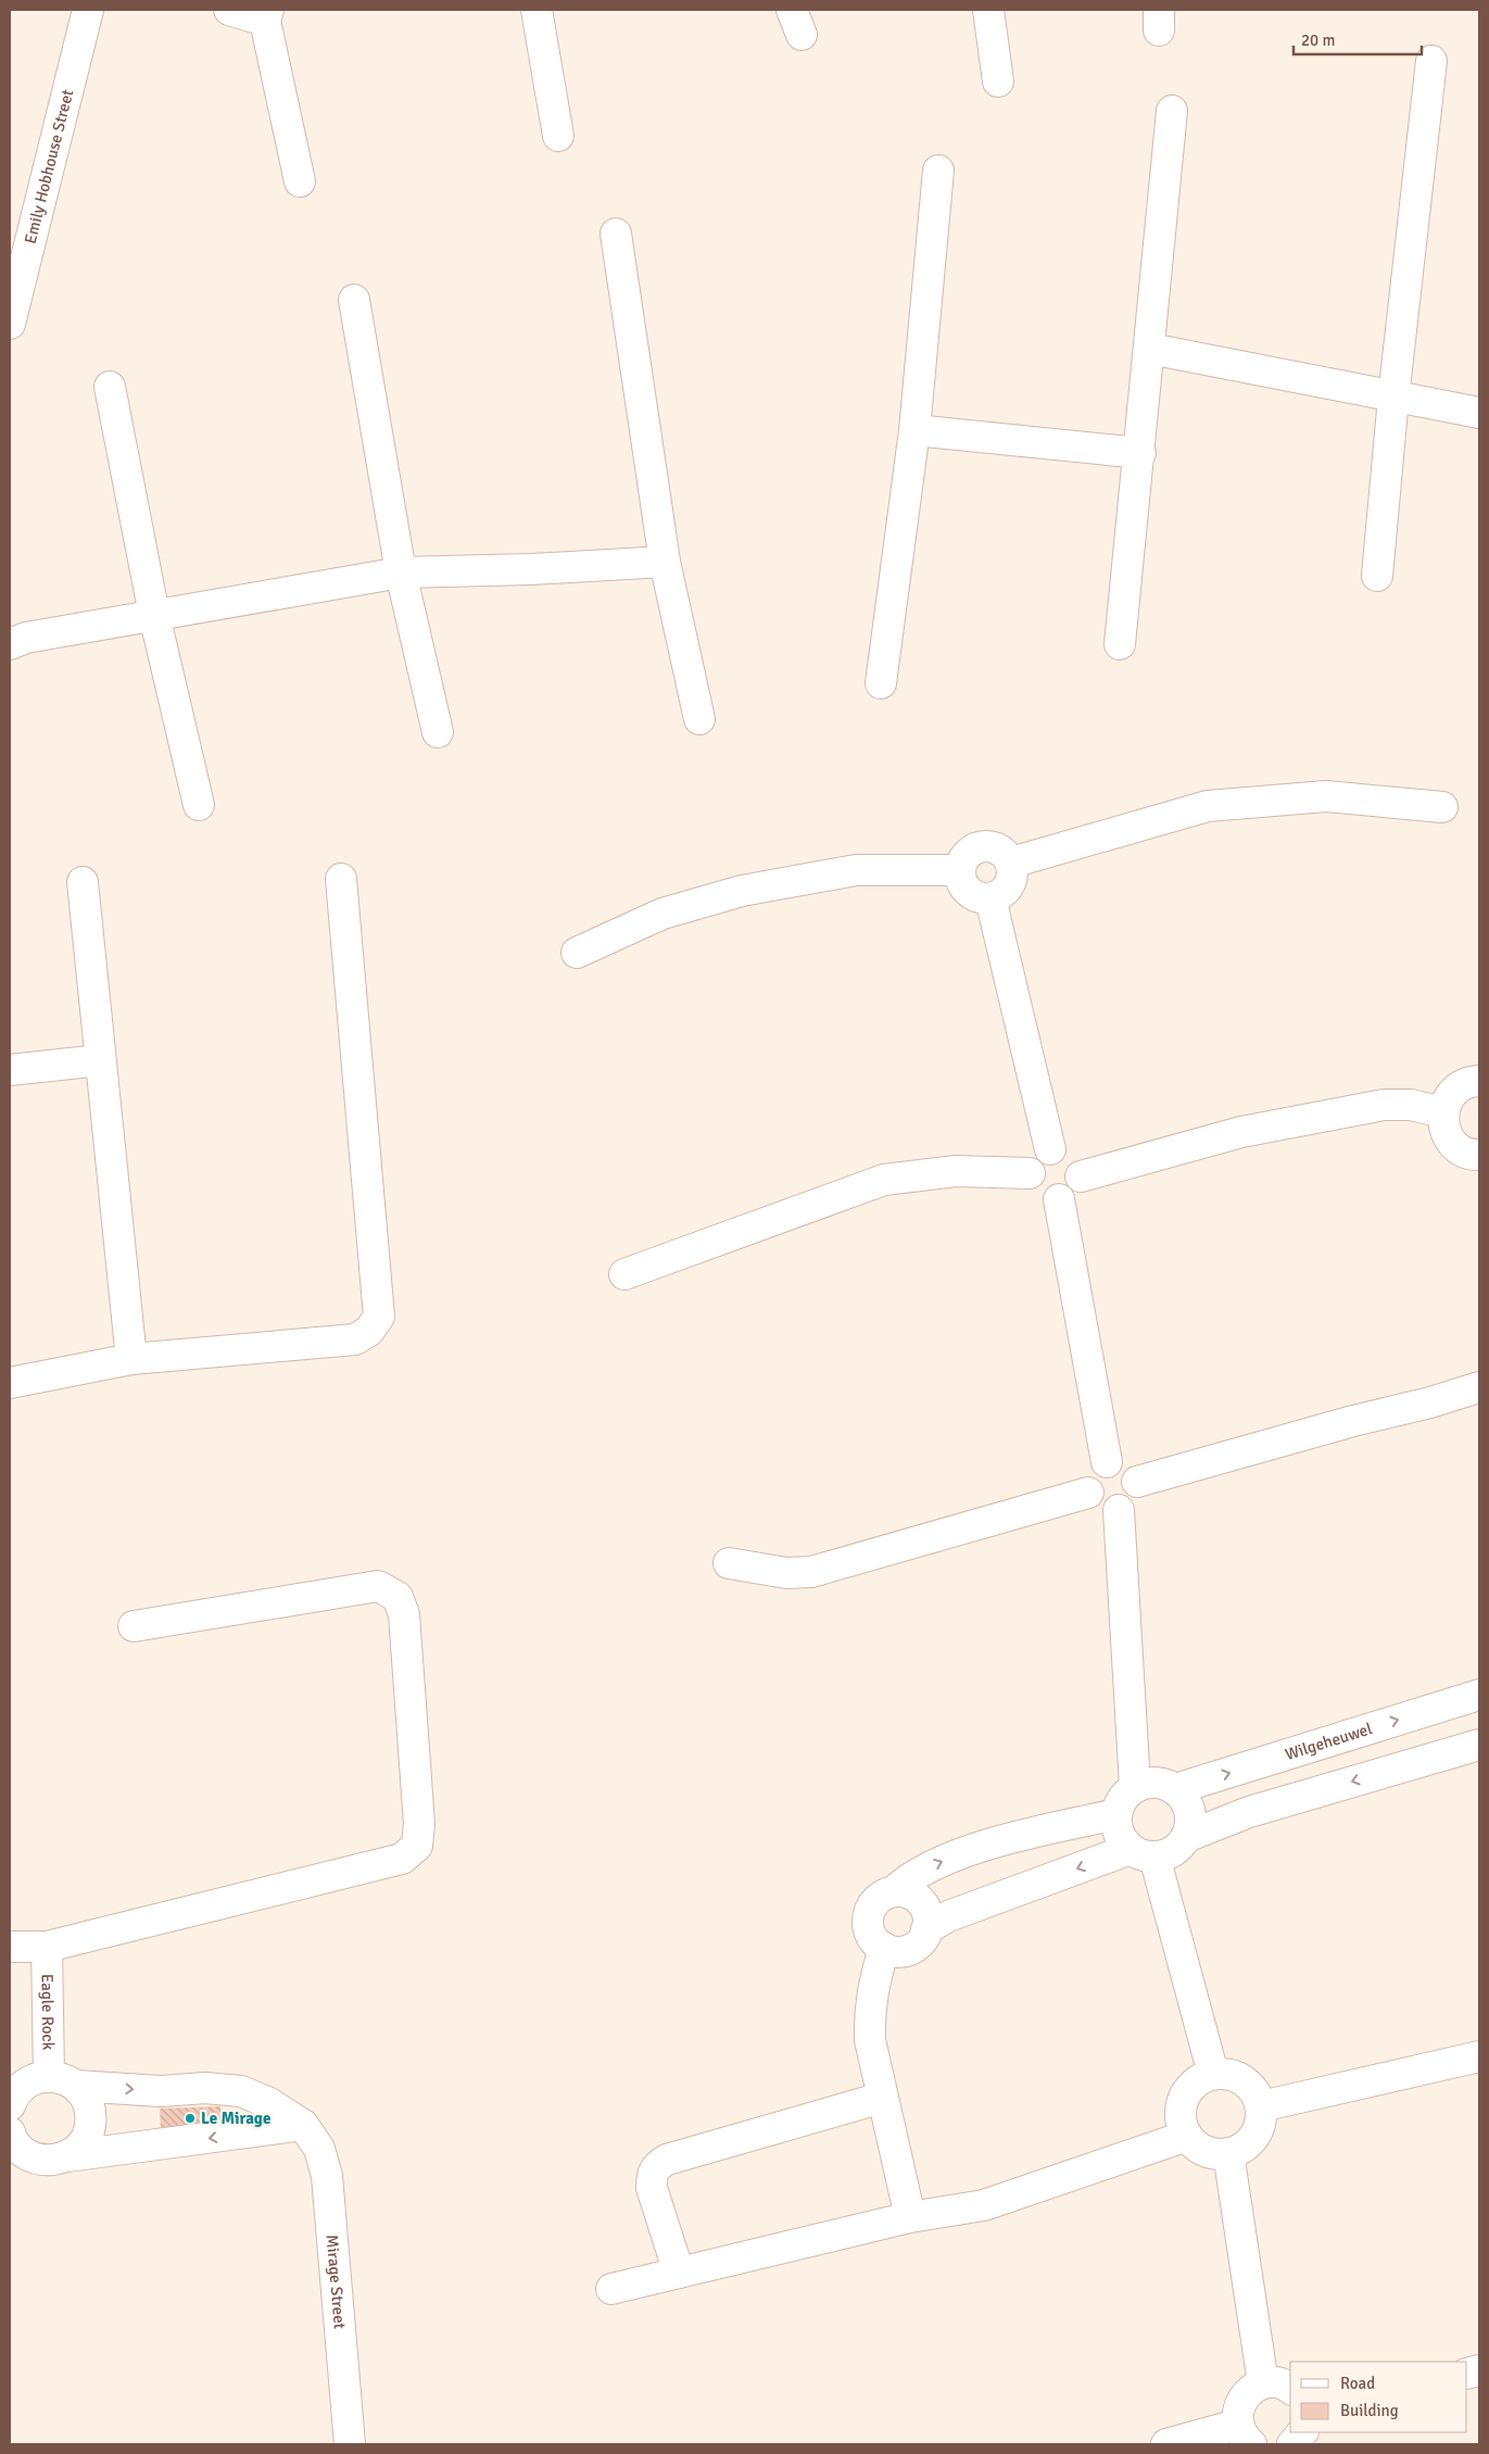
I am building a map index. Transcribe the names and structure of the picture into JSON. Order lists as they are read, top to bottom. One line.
{"streets":{"street":["Emily Hobhouse Street","Wilgeheuwel","Eagle Rock","Mirage Street"]},"places":["Le Mirage"],"legend":["Road","Building"],"scale_bar":"20 m"}
